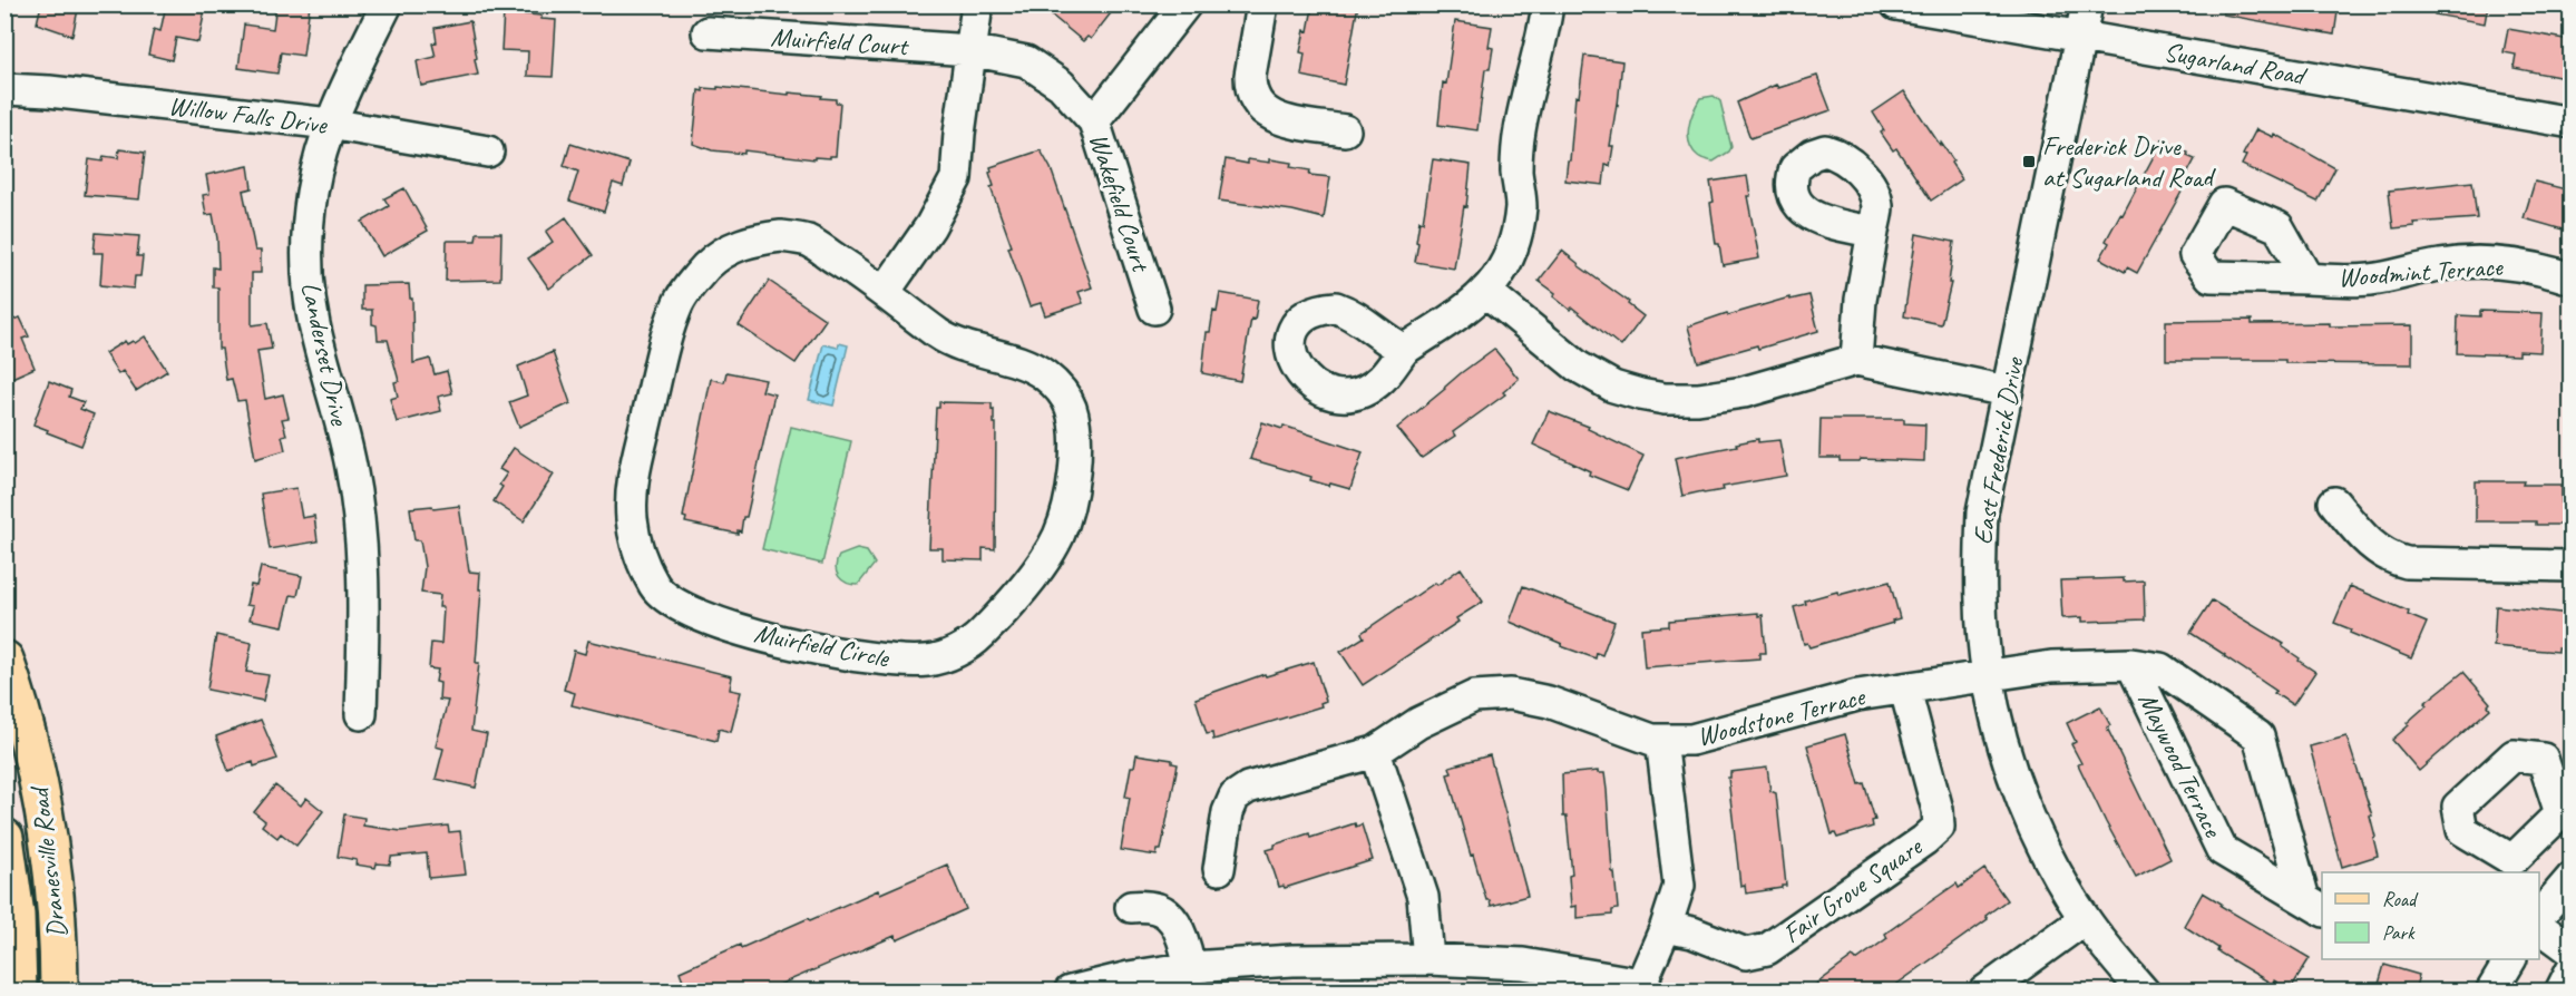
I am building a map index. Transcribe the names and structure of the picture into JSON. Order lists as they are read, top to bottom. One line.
{"streets":{"main road":["Dranesville Road"],"street":["Muirfield Court","Sugarland Road","Willow Falls Drive","Wakefield Court","Woodmint Terrace","Landerset Drive","East Frederick Drive","Muirfield Circle","Woodstone Terrace","Maywood Terrace","Fair Grove Square"]},"crossings":[["Muirfield Court","Wakefield Court"],["Sugarland Road","East Frederick Drive"],["Willow Falls Drive","Landerset Drive"],["East Frederick Drive","Woodstone Terrace"],["East Frederick Drive","Maywood Terrace"],["Woodstone Terrace","Maywood Terrace"],["Woodstone Terrace","Fair Grove Square"]],"places":{"transit":["Frederick Drive at Sugarland Road"]},"legend":["Road","Park"]}
